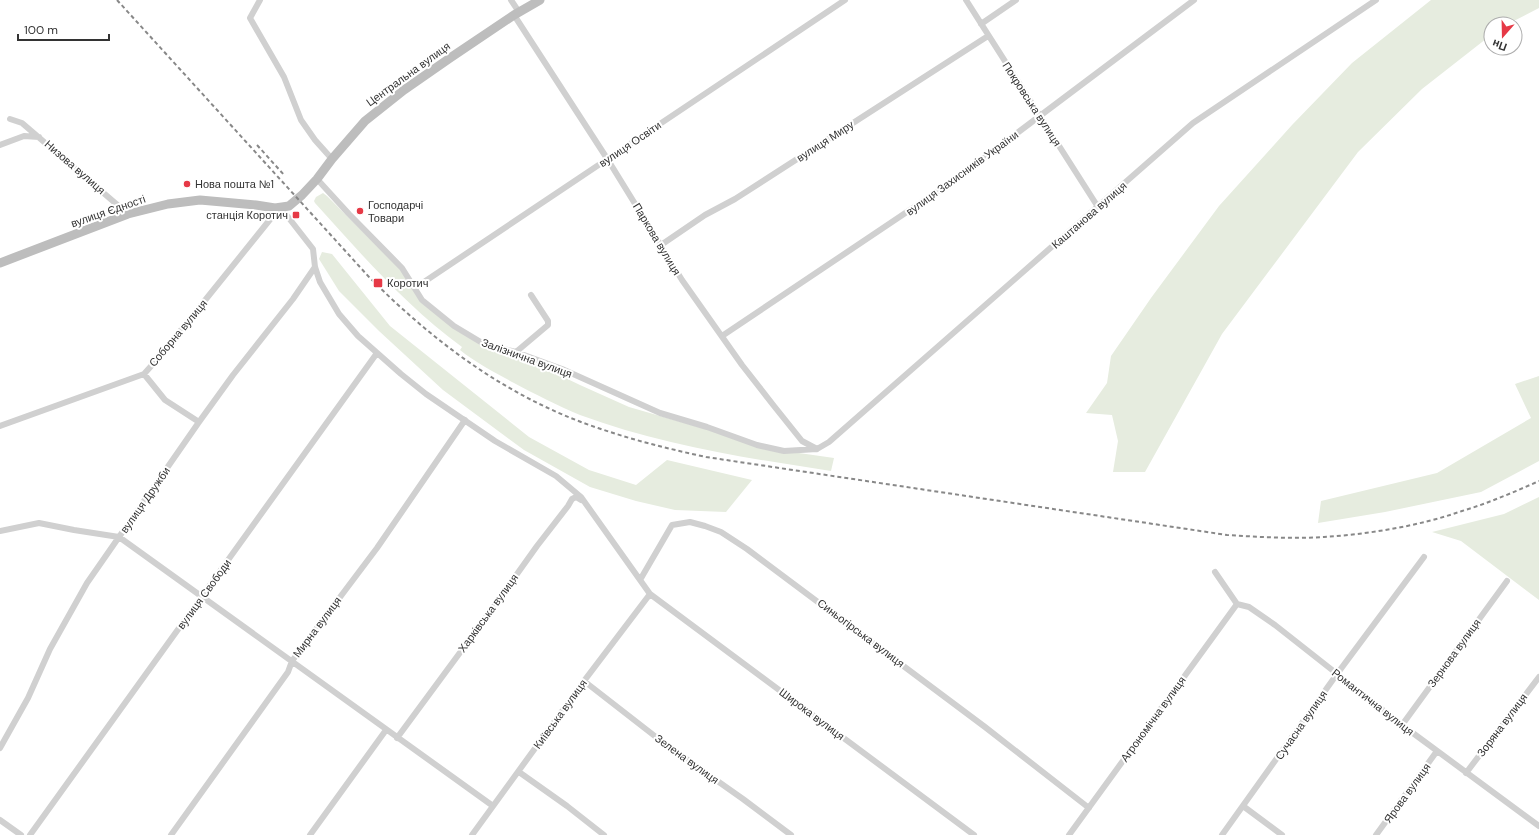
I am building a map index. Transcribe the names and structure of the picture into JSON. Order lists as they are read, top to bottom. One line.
{"streets":{"street":["Центральна вулиця","Покровська вулиця","вулиця Миру","вулиця Освіти","Низова вулиця","вулиця Захисників України","вулиця Єдності","Каштанова вулиця","Паркова вулиця","Соборна вулиця","Залізнична вулиця","вулиця Дружби","вулиця Свободи","Харківська вулиця","Мирна вулиця","Синьогірська вулиця","Зернова вулиця","Романтична вулиця","Київська вулиця","Широка вулиця","Агрономічна вулиця","Сучасна вулиця","Зоряна вулиця","Зелена вулиця","Ярова вулиця"]},"crossings":[["Центральна вулиця","вулиця Єдності"],["Центральна вулиця","Паркова вулиця"],["Центральна вулиця","Соборна вулиця"],["Центральна вулиця","Залізнична вулиця"],["Центральна вулиця","Широка вулиця"],["Покровська вулиця","вулиця Миру"],["Покровська вулиця","вулиця Захисників України"],["Покровська вулиця","Каштанова вулиця"],["вулиця Миру","Паркова вулиця"],["вулиця Освіти","Паркова вулиця"],["вулиця Освіти","Залізнична вулиця"],["Низова вулиця","вулиця Єдності"],["вулиця Захисників України","Паркова вулиця"],["вулиця Єдності","Соборна вулиця"],["вулиця Єдності","Широка вулиця"],["Каштанова вулиця","Паркова вулиця"],["Каштанова вулиця","Залізнична вулиця"],["Паркова вулиця","Залізнична вулиця"],["Соборна вулиця","Широка вулиця"],["вулиця Дружби","Широка вулиця"],["вулиця Свободи","Широка вулиця"],["Харківська вулиця","Широка вулиця"],["Мирна вулиця","Широка вулиця"],["Синьогірська вулиця","Широка вулиця"],["Синьогірська вулиця","Агрономічна вулиця"],["Зернова вулиця","Романтична вулиця"],["Романтична вулиця","Агрономічна вулиця"],["Романтична вулиця","Сучасна вулиця"],["Романтична вулиця","Зоряна вулиця"],["Романтична вулиця","Ярова вулиця"],["Київська вулиця","Широка вулиця"],["Київська вулиця","Зелена вулиця"]],"places":{"other":["Нова пошта №1","Господарчі Товари"],"transit":["станція Коротич","Коротич"]},"scale_bar":"100 m","north":"bottom"}
